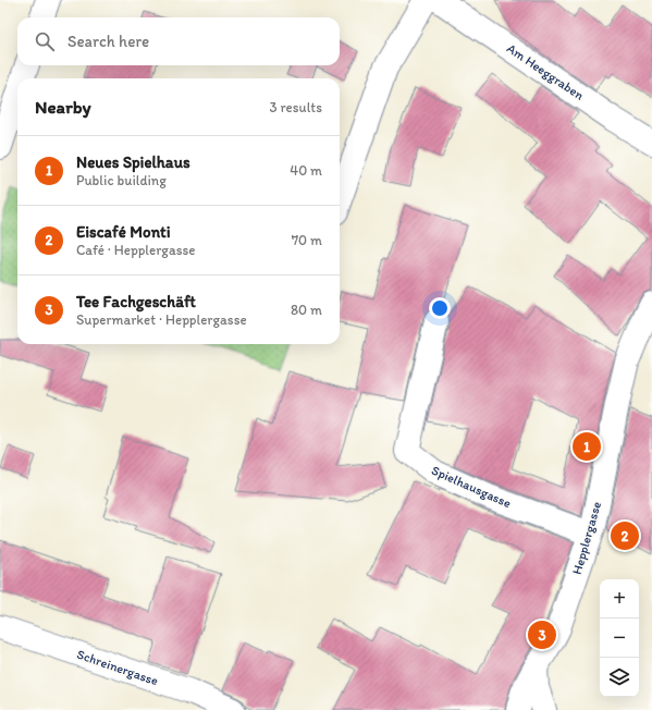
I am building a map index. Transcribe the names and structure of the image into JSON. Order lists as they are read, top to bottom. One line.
{"streets":{"street":["Am Heeggraben","Spielhausgasse","Hepplergasse","Schreinergasse"]},"crossings":[["Spielhausgasse","Hepplergasse"]],"page":{"search":"Search here","heading":["Nearby","3 results"],"list":[{"mark":"1","name":"Neues Spielhaus","note":"Public building","value":"40 m"},{"mark":"2","name":"Eiscafé Monti","note":"Café · Hepplergasse","value":"70 m"},{"mark":"3","name":"Tee Fachgeschäft","note":"Supermarket · Hepplergasse","value":"80 m"}],"pins":["1","2","3"],"map_buttons":["+","−"]}}
